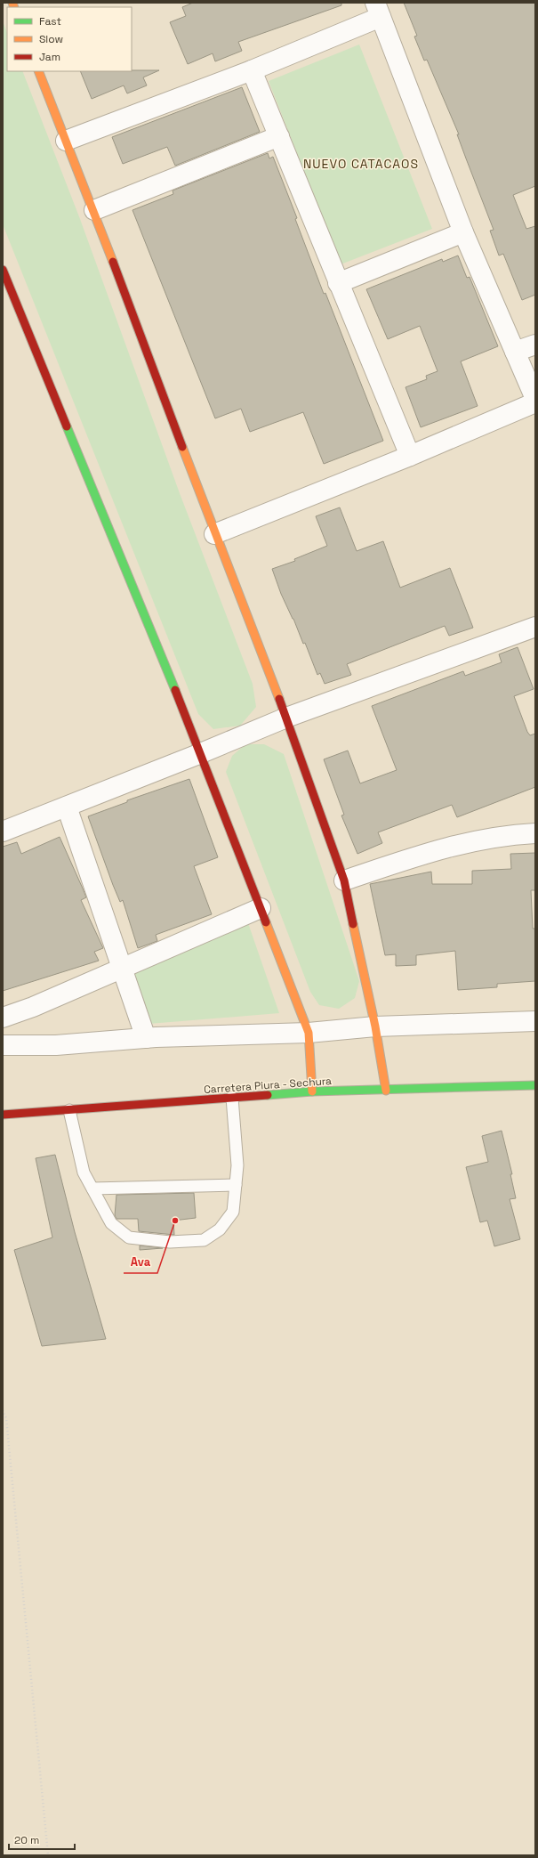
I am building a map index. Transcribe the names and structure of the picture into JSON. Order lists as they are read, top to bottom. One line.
{"streets":{"street":["Carretera Piura - Sechura"]},"districts":["NUEVO CATACAOS"],"places":["Ava"],"legend":["Fast","Slow","Jam"],"scale_bar":"20 m"}
